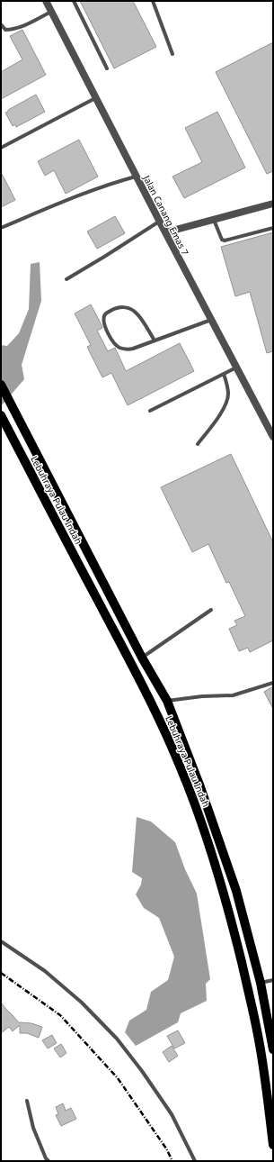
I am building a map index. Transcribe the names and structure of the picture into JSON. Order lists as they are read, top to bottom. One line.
{"streets":{"main road":["Lebuhraya Pulau Indah"],"street":["Jalan Canang Emas 7"]}}
